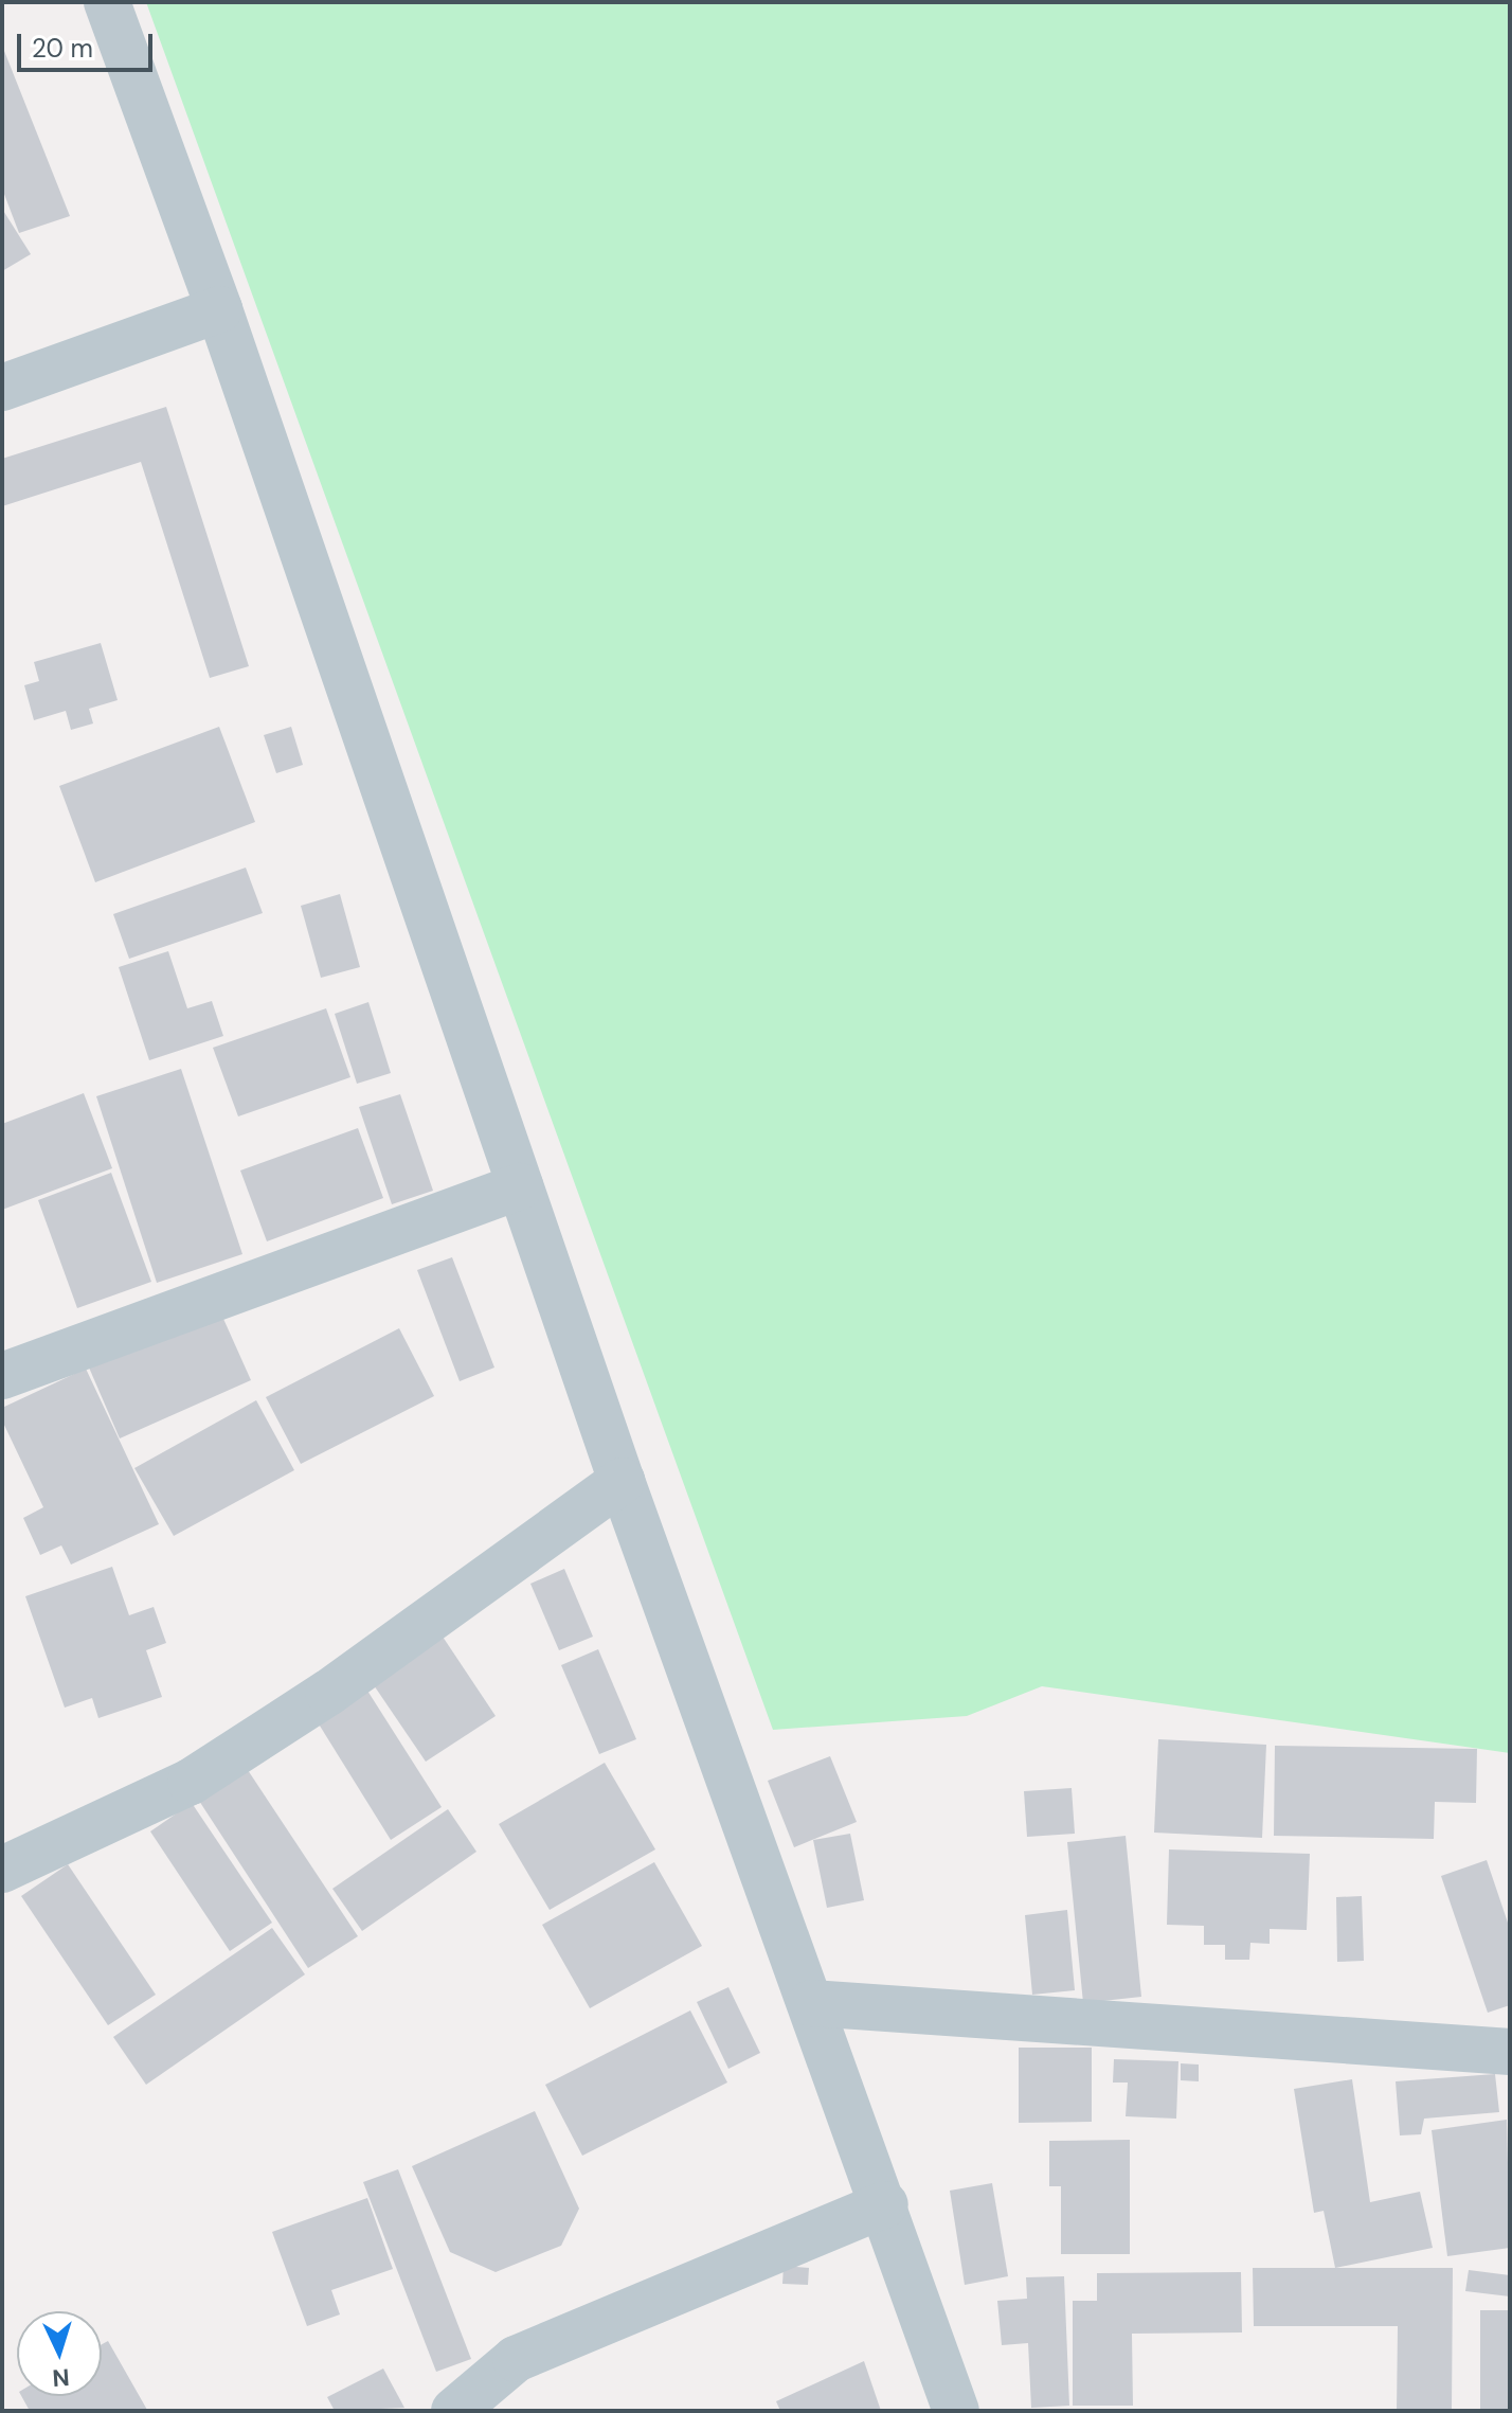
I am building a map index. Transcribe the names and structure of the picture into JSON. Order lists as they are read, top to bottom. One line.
{"scale_bar":"20 m","north":"bottom"}
